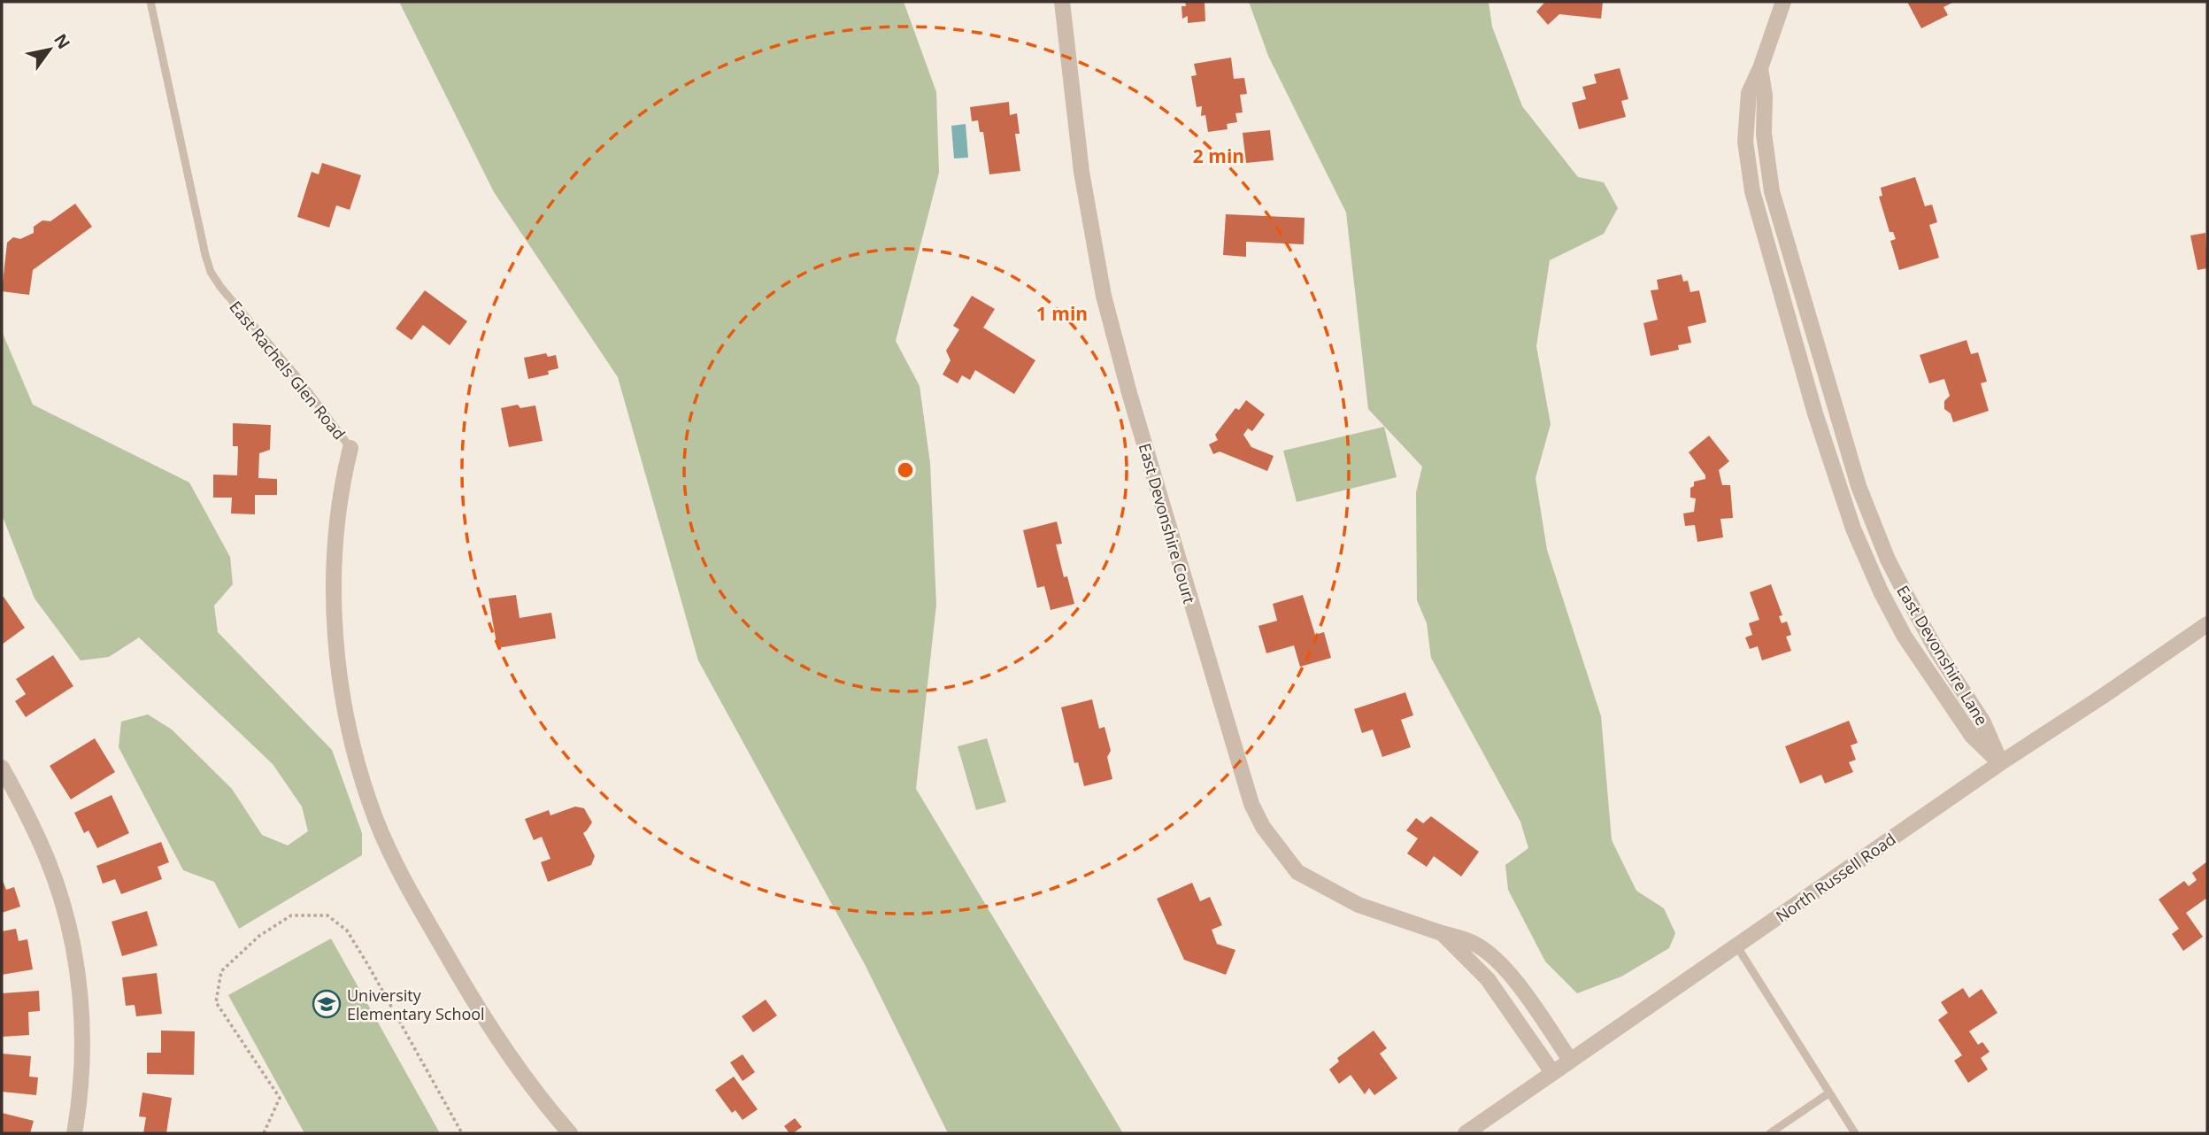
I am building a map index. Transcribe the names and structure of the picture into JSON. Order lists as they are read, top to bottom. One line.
{"streets":{"street":["East Rachels Glen Road","East Devonshire Court","East Devonshire Lane","North Russell Road"]},"crossings":[["East Devonshire Court","North Russell Road"],["East Devonshire Lane","North Russell Road"]],"places":{"school or university":["University Elementary School"]},"north":"top right","rings":["2 min","1 min"]}
